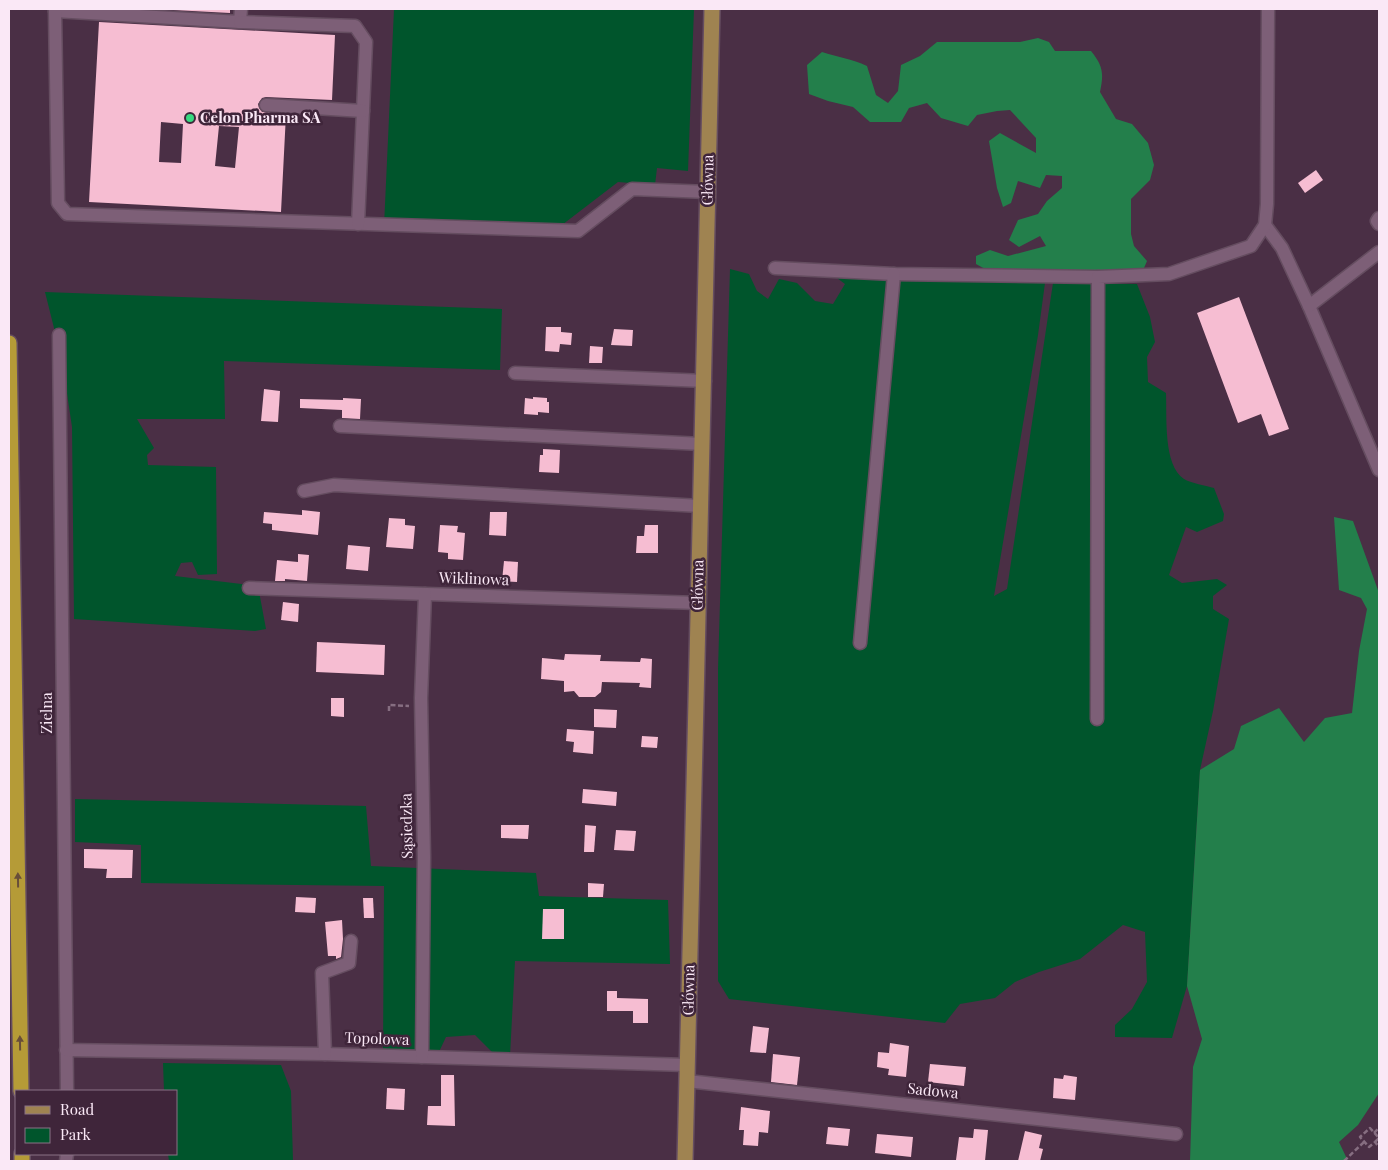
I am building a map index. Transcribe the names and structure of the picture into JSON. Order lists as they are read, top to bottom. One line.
{"streets":{"main road":["Główna"],"street":["Wiklinowa","Zielna","Sąsiedzka","Topolowa","Sadowa"]},"crossings":[["Główna","Wiklinowa"],["Główna","Topolowa"],["Główna","Sadowa"],["Wiklinowa","Sąsiedzka"],["Zielna","Topolowa"],["Sąsiedzka","Topolowa"]],"places":["Celon Pharma SA"],"legend":["Road","Park"]}
